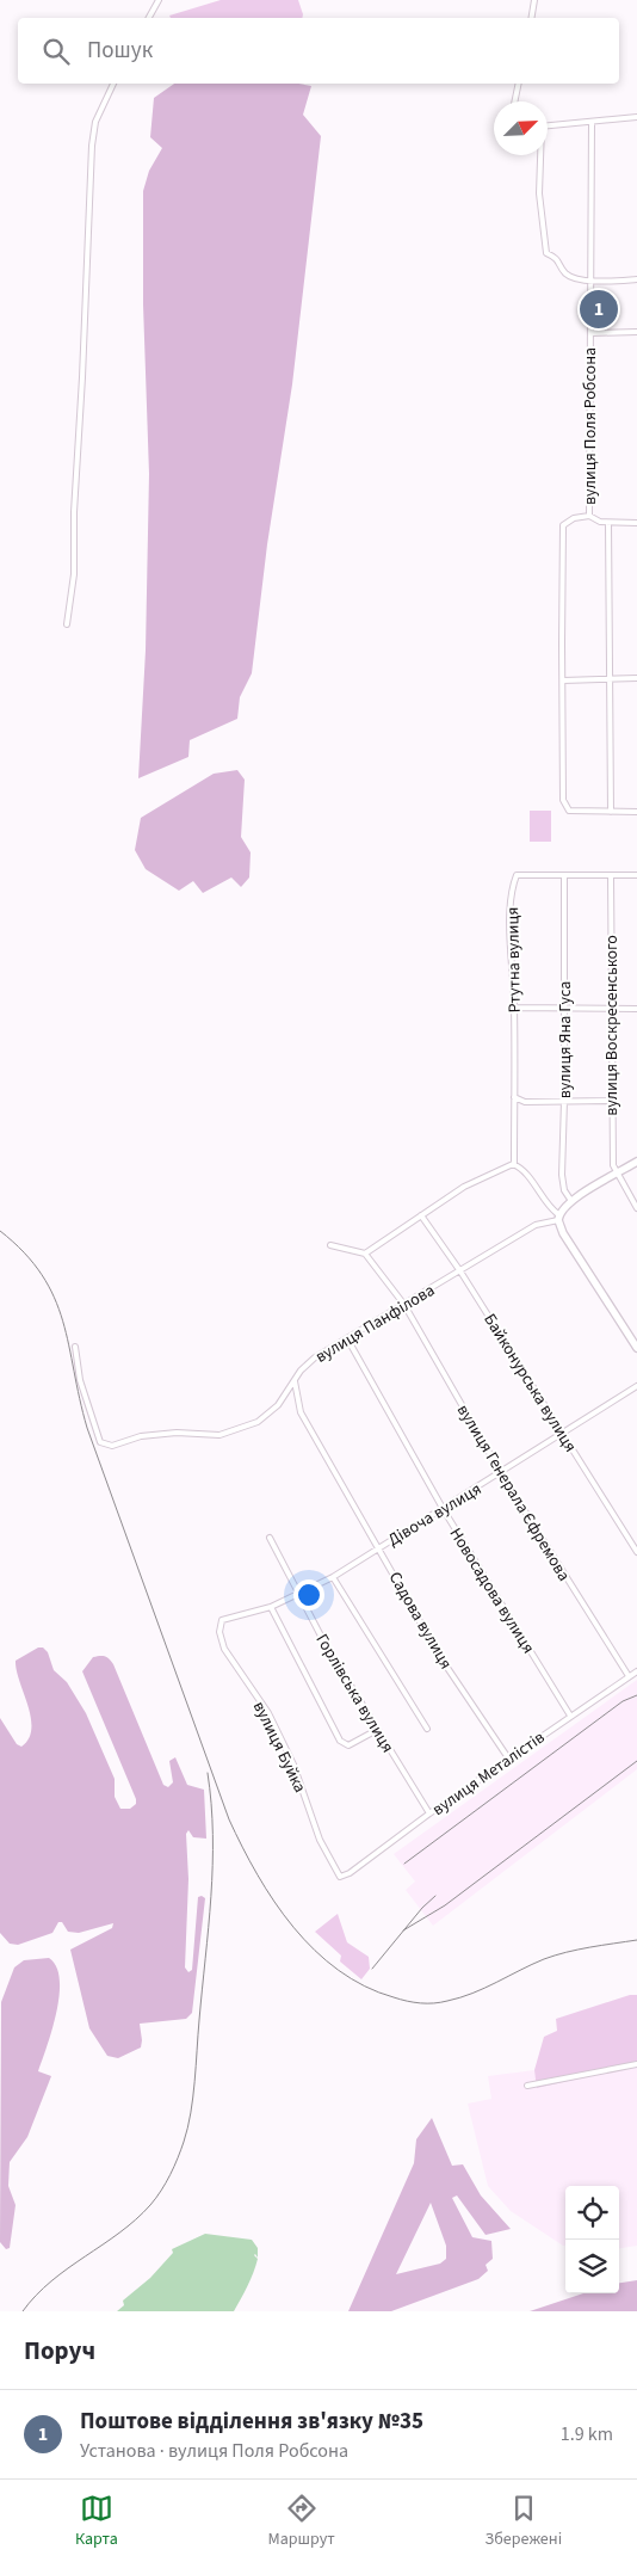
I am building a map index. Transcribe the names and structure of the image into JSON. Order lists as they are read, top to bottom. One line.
{"streets":{"street":["вулиця Поля Робсона","Ртутна вулиця","вулиця Воскресенського","вулиця Яна Гуса","вулиця Панфілова","Байконурська вулиця","вулиця Генерала Єфремова","Дівоча вулиця","Новосадова вулиця","Садова вулиця","Горлівська вулиця","вулиця Буйка","вулиця Металістів"]},"crossings":[["Ртутна вулиця","вулиця Воскресенського"],["Ртутна вулиця","вулиця Яна Гуса"],["вулиця Панфілова","Байконурська вулиця"],["вулиця Панфілова","вулиця Генерала Єфремова"],["вулиця Панфілова","Новосадова вулиця"],["вулиця Панфілова","Садова вулиця"],["Байконурська вулиця","Дівоча вулиця"],["вулиця Генерала Єфремова","Дівоча вулиця"],["вулиця Генерала Єфремова","вулиця Металістів"],["Дівоча вулиця","Новосадова вулиця"],["Дівоча вулиця","Садова вулиця"],["Дівоча вулиця","Горлівська вулиця"],["Дівоча вулиця","вулиця Буйка"],["Новосадова вулиця","вулиця Металістів"],["Садова вулиця","вулиця Металістів"],["Горлівська вулиця","вулиця Металістів"],["вулиця Буйка","вулиця Металістів"]],"north":"top right","page":{"search":"Пошук","pins":"1","heading":"Поруч","list":[{"mark":"1","name":"Поштове відділення зв'язку №35","note":"Установа · вулиця Поля Робсона","value":"1.9 km"}],"nav":["Карта","Маршрут","Збережені"]}}
